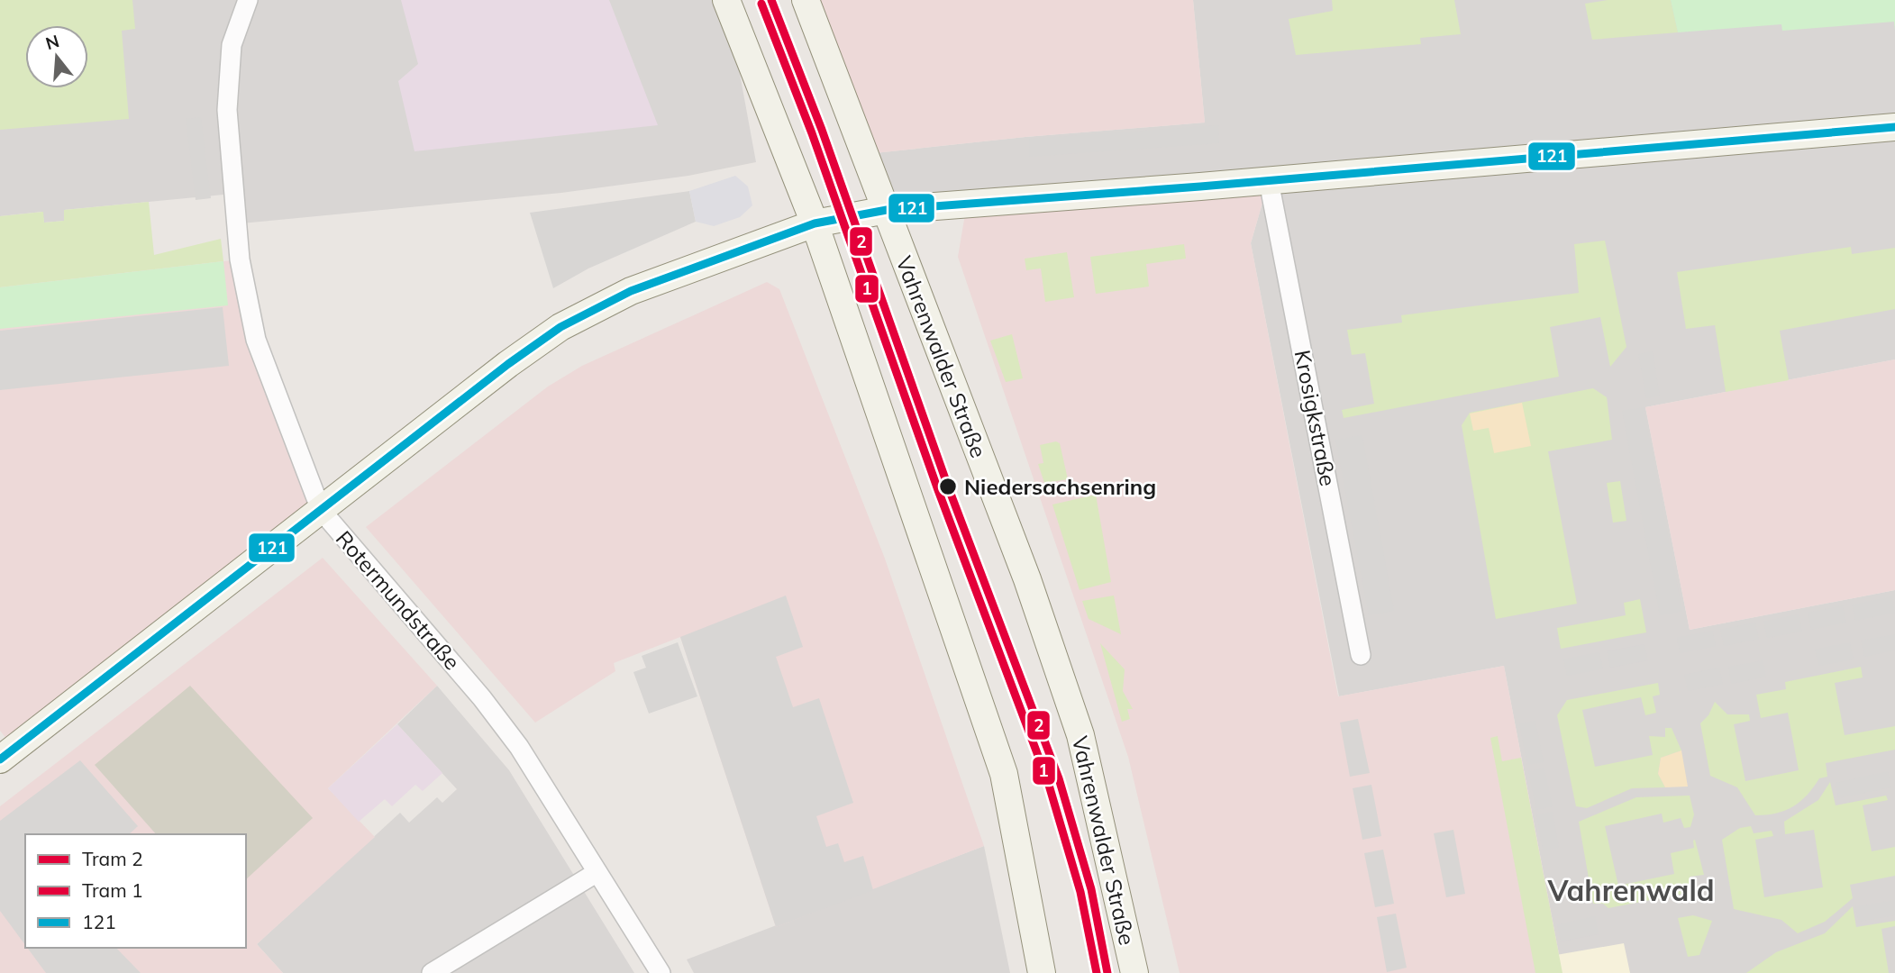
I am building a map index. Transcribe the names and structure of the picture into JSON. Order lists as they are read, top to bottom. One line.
{"streets":{"street":["Vahrenwalder Straße","Krosigkstraße","Rotermundstraße"]},"districts":["Vahrenwald"],"places":["Niedersachsenring"],"lines":["tram line 2","tram line 1","transit line 121"],"legend":["Tram 2","Tram 1","121"],"north":"top"}
